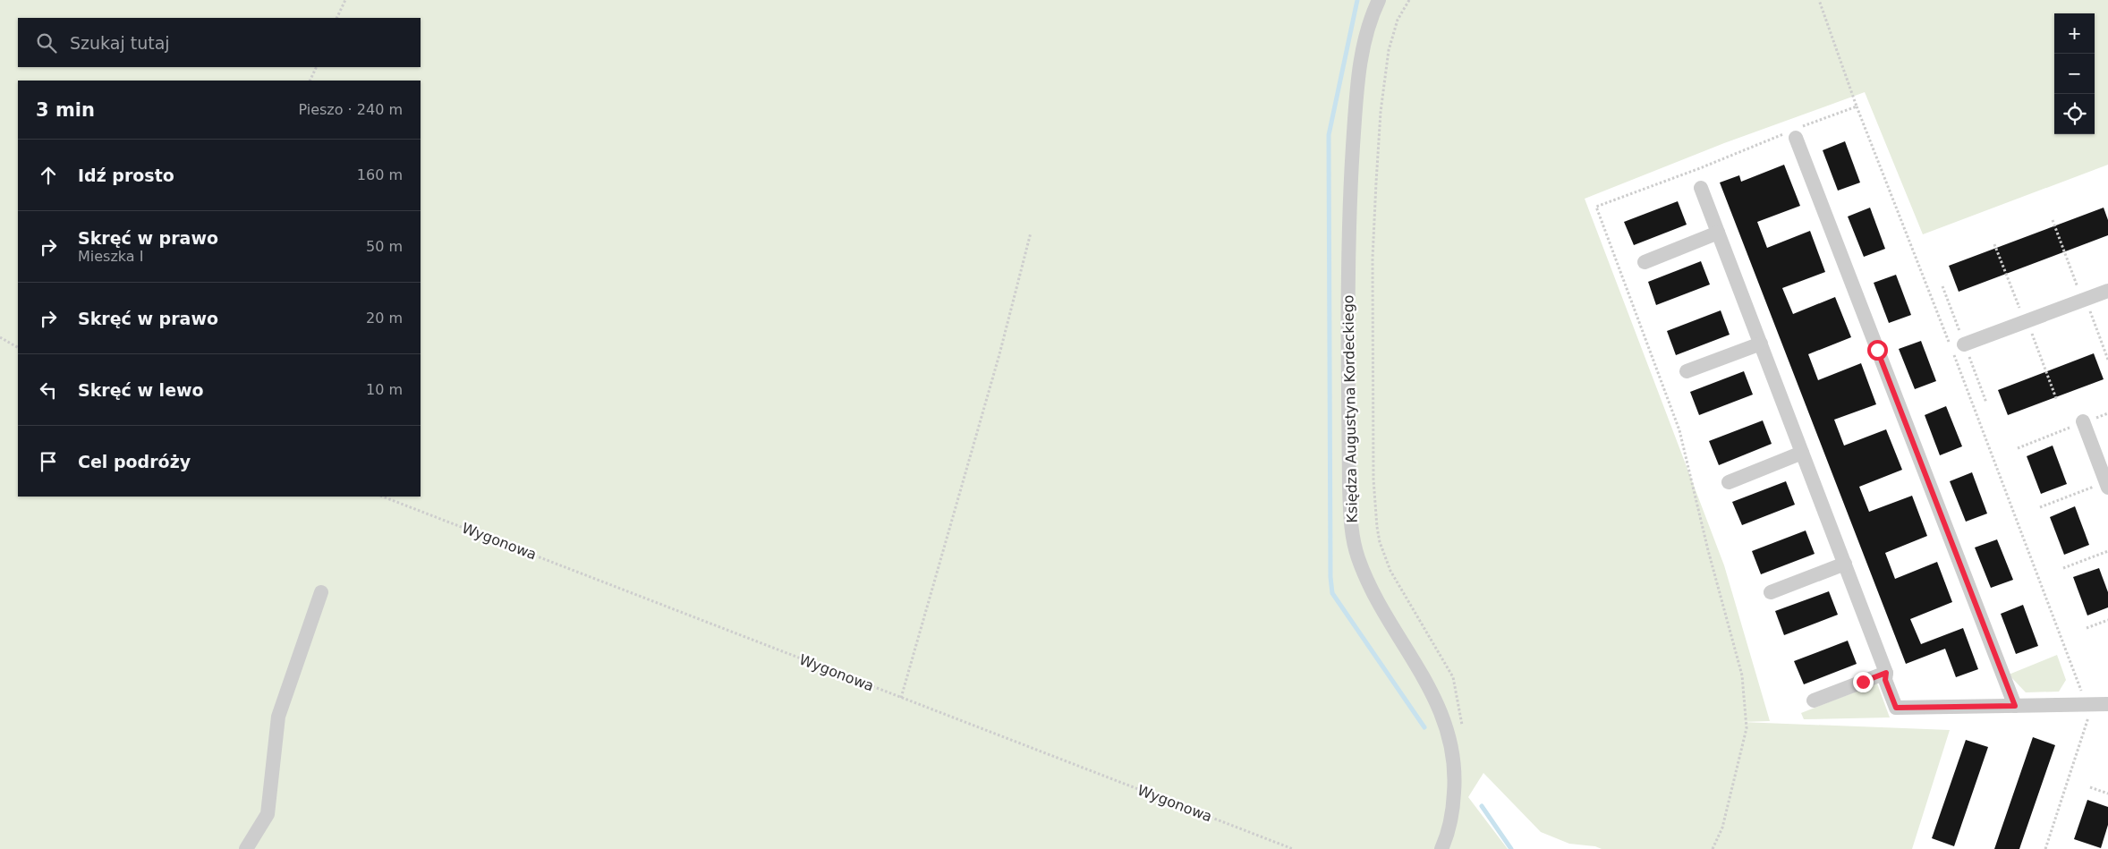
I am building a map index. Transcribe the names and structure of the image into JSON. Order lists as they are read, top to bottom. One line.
{"streets":{"street":["Księdza Augustyna Kordeckiego"],"path":["Wygonowa"]},"page":{"map_buttons":["+","−"],"search":"Szukaj tutaj","heading":["3 min","Pieszo · 240 m"],"list":[["Idź prosto","160 m"],["Skręć w prawo","Mieszka I","50 m"],["Skręć w prawo","20 m"],["Skręć w lewo","10 m"],"Cel podróży"]}}
